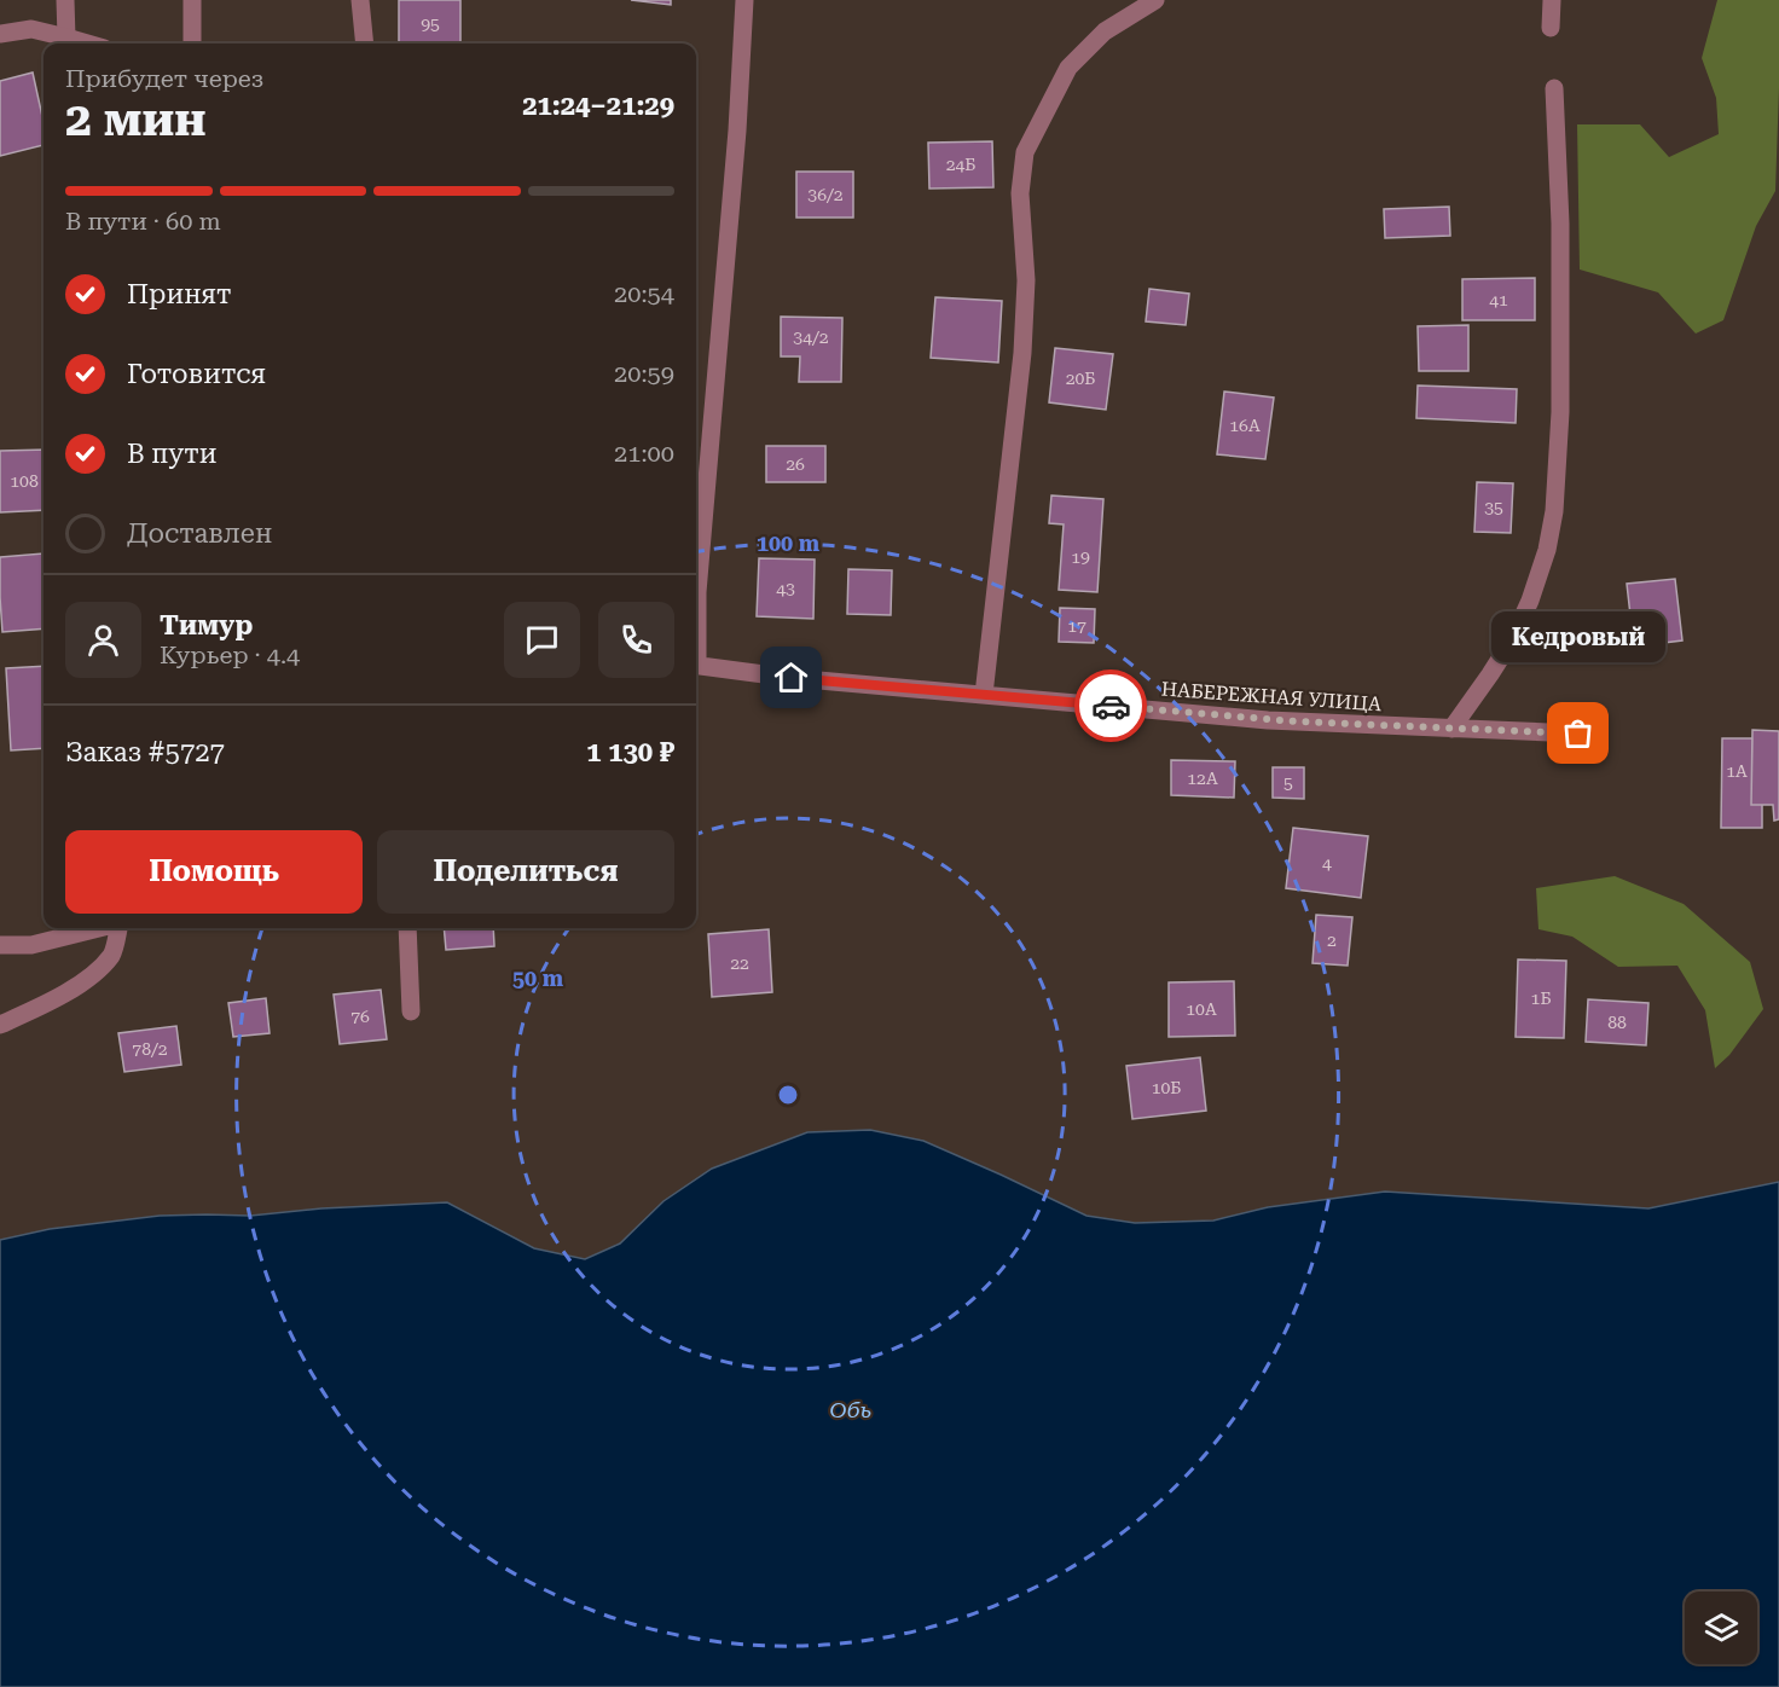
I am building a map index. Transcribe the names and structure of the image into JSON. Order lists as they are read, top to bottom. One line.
{"streets":{"street":["НАБЕРЕЖНАЯ УЛИЦА"]},"water":["Обь"],"places":["Кедровый"],"house_numbers":["95","24Б","36/2","41","34/2","20Б","16А","26","108","35","19","43","17","1А","12А","5","4","2","22","1Б","10А","76","88","78/2","10Б"],"page":{"heading":["2 мин","Прибудет через","21:24–21:29"],"panel":["Тимур","Курьер · 4.4","Заказ #5727","1 130 ₽"],"bar":"В пути · 60 m","list":[["Принят","20:54"],["Готовится","20:59"],["В пути","21:00"],"Доставлен"],"bubble":"Кедровый","buttons":["Помощь","Поделиться"]},"rings":["100 m","50 m"]}
